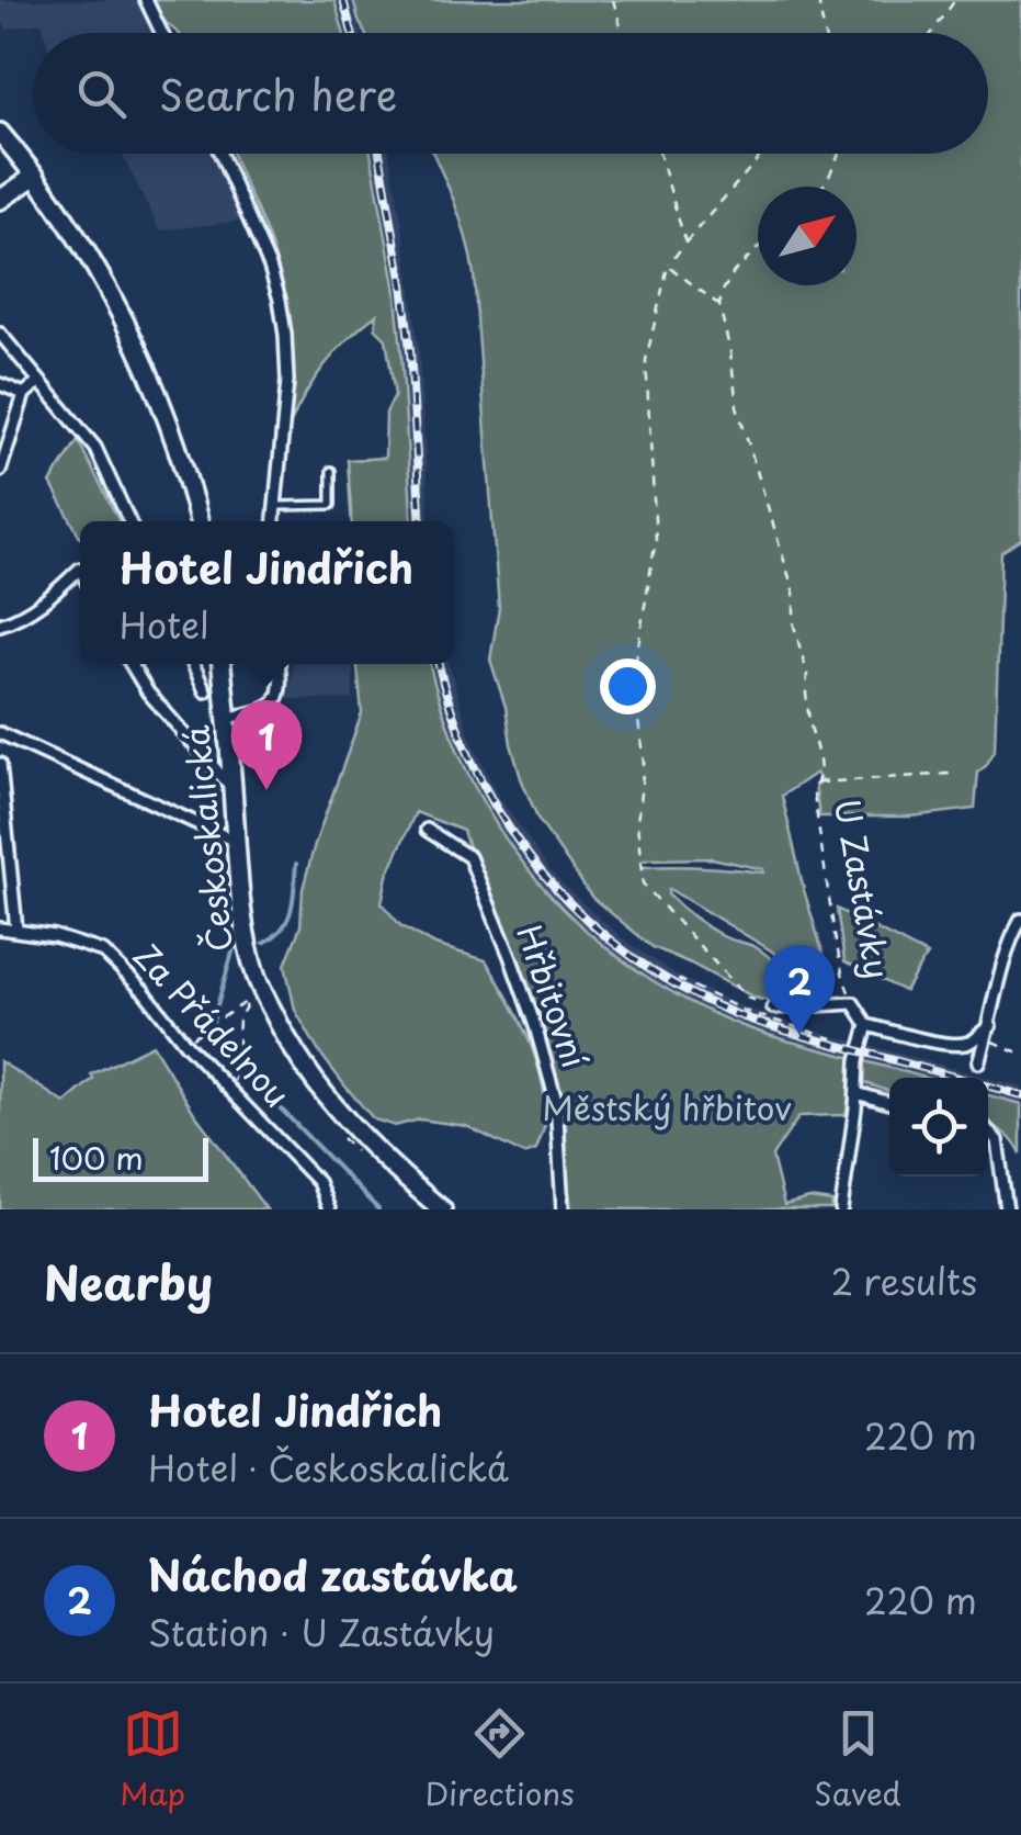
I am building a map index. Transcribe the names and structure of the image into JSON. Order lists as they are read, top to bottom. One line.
{"streets":{"main road":["Českoskalická"],"street":["U Zastávky","Hřbitovní","Za Přádelnou"]},"parks":["Městský hřbitov"],"scale_bar":"100 m","north":"top right","page":{"search":"Search here","popup":["Hotel Jindřich","Hotel"],"pins":["1","2"],"scale":"100 m","heading":["Nearby","2 results"],"list":[{"mark":"1","name":"Hotel Jindřich","note":"Hotel · Českoskalická","value":"220 m"},{"mark":"2","name":"Náchod zastávka","note":"Station · U Zastávky","value":"220 m"}],"nav":["Map","Directions","Saved"]}}
